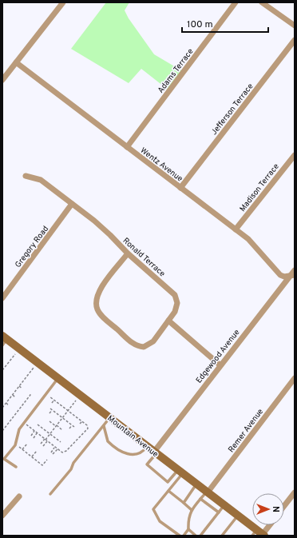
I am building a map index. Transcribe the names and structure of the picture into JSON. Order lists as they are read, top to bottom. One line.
{"streets":{"street":["Adams Terrace","Jefferson Terrace","Wentz Avenue","Madison Terrace","Gregory Road","Ronald Terrace","Edgewood Avenue","Remer Avenue","Mountain Avenue"]},"crossings":[["Adams Terrace","Wentz Avenue"],["Jefferson Terrace","Wentz Avenue"],["Wentz Avenue","Madison Terrace"],["Wentz Avenue","Edgewood Avenue"],["Gregory Road","Ronald Terrace"],["Edgewood Avenue","Mountain Avenue"],["Remer Avenue","Mountain Avenue"]],"scale_bar":"100 m","north":"right"}
